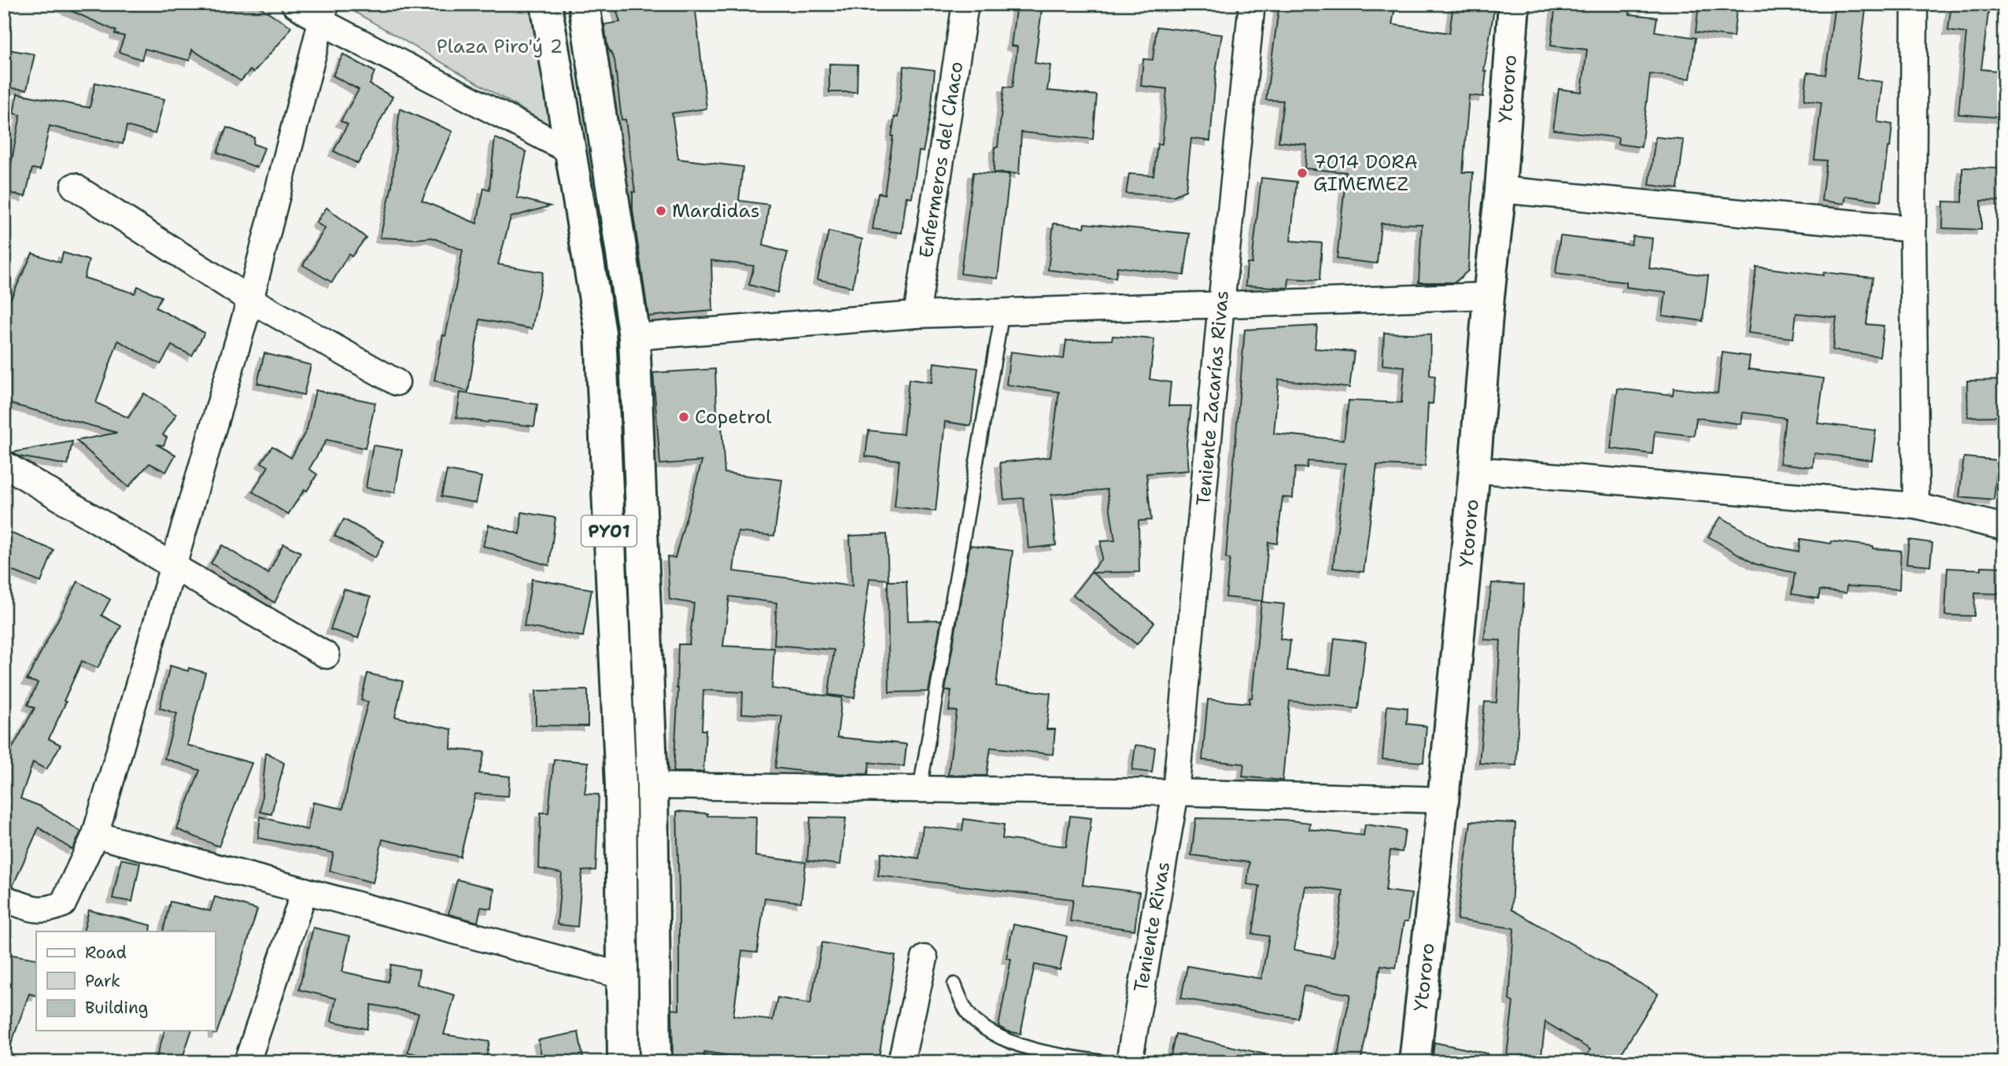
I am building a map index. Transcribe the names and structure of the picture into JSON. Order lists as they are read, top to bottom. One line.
{"streets":{"main road":["Ytororo","PY01"],"street":["Enfermeros del Chaco","Teniente Zacarías Rivas","Teniente Rivas"]},"crossings":[["Teniente Zacarías Rivas","Teniente Rivas"]],"parks":["Plaza Piro'ý 2"],"places":["7014 DORA GIMEMEZ","Mardidas","Copetrol"],"legend":["Road","Park","Building"]}
